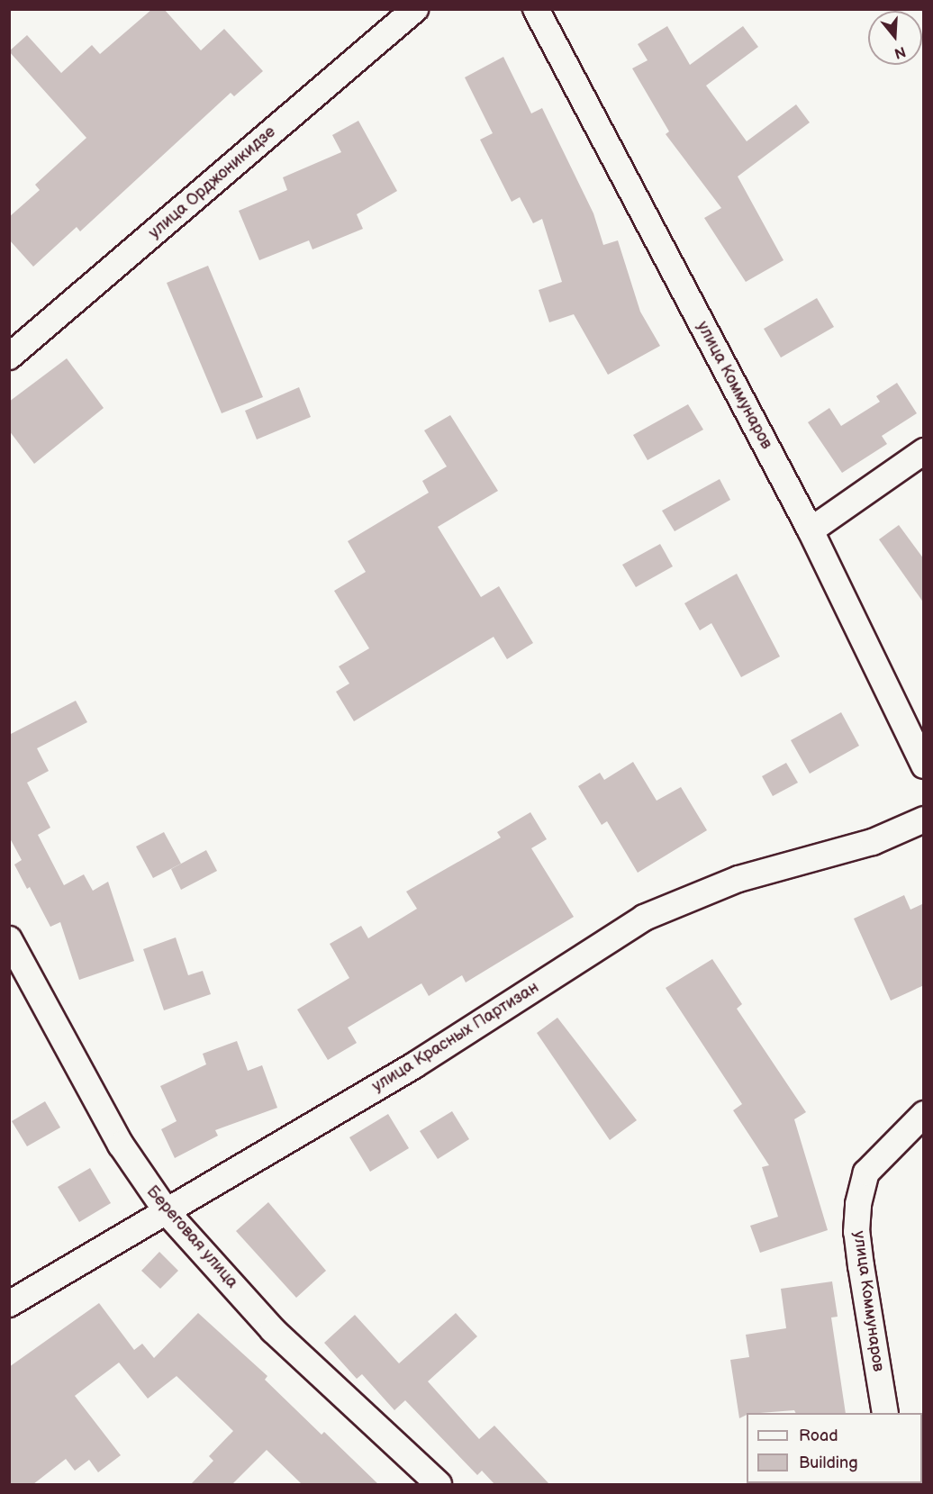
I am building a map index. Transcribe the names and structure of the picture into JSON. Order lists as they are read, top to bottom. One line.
{"streets":{"street":["улица Орджоникидзе","улица Коммунаров","улица Красных Партизан","Береговая улица"]},"crossings":[["улица Красных Партизан","Береговая улица"]],"legend":["Road","Building"],"north":"bottom"}
